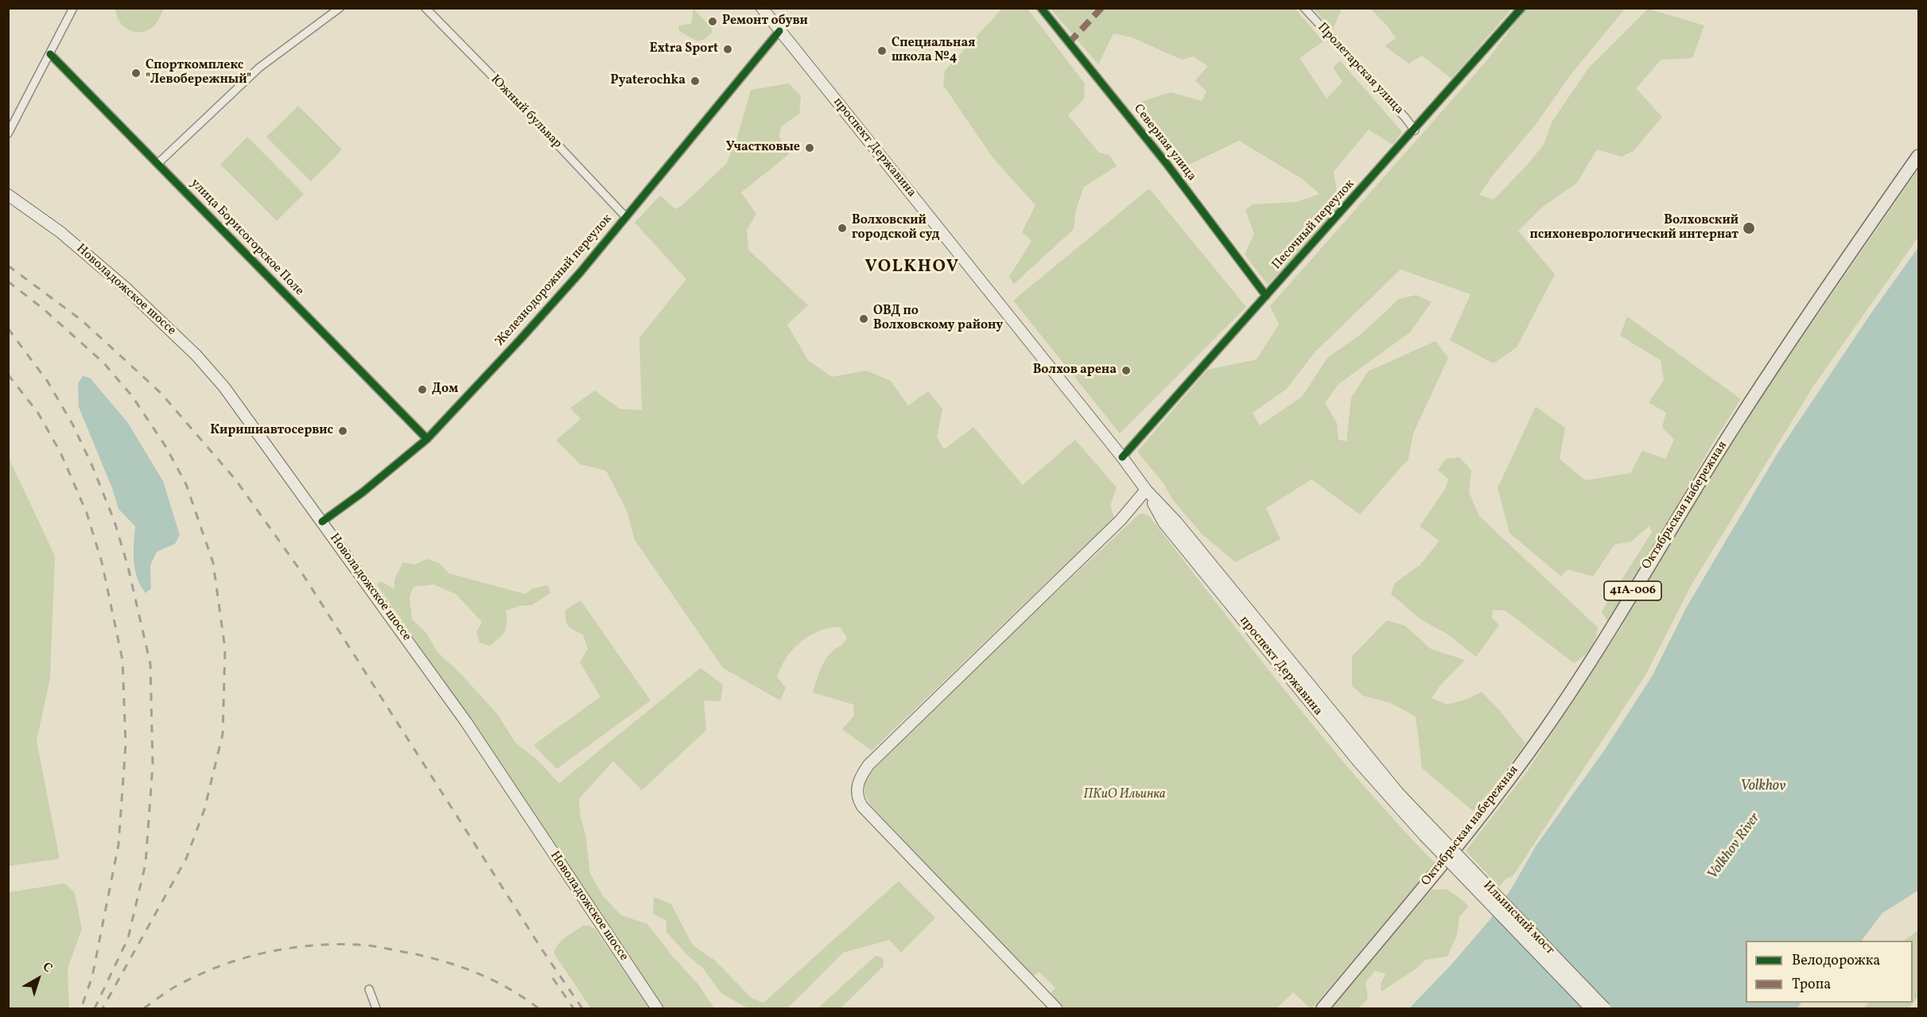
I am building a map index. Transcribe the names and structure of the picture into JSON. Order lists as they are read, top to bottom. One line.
{"streets":{"main road":["проспект Державина","Новоладожское шоссе","Октябрьская набережная","41А-006","Ильинский мост"],"street":["Пролетарская улица","Южный бульвар","Северная улица","Песочный переулок","улица Борисогорское Поле","Железнодорожный переулок"]},"crossings":[["Пролетарская улица","Песочный переулок"],["Южный бульвар","Железнодорожный переулок"],["Северная улица","Песочный переулок"],["проспект Державина","Песочный переулок"],["проспект Державина","Железнодорожный переулок"],["проспект Державина","Ильинский мост"],["улица Борисогорское Поле","Железнодорожный переулок"],["Железнодорожный переулок","Новоладожское шоссе"]],"districts":["VOLKHOV"],"water":["Volkhov","Volkhov River"],"parks":["ПКиО Ильинка"],"places":["Ремонт обуви","Extra Sport","Специальная школа №4","Спорткомплекс \"Левобережный\"","Pyaterochka","Участковые","Волховский городской суд","Волховский психоневрологический интернат","ОВД по Волховскому району","Волхов арена","Дом","Киришиавтосервис"],"legend":["Велодорожка","Тропа"],"north":"top right"}
